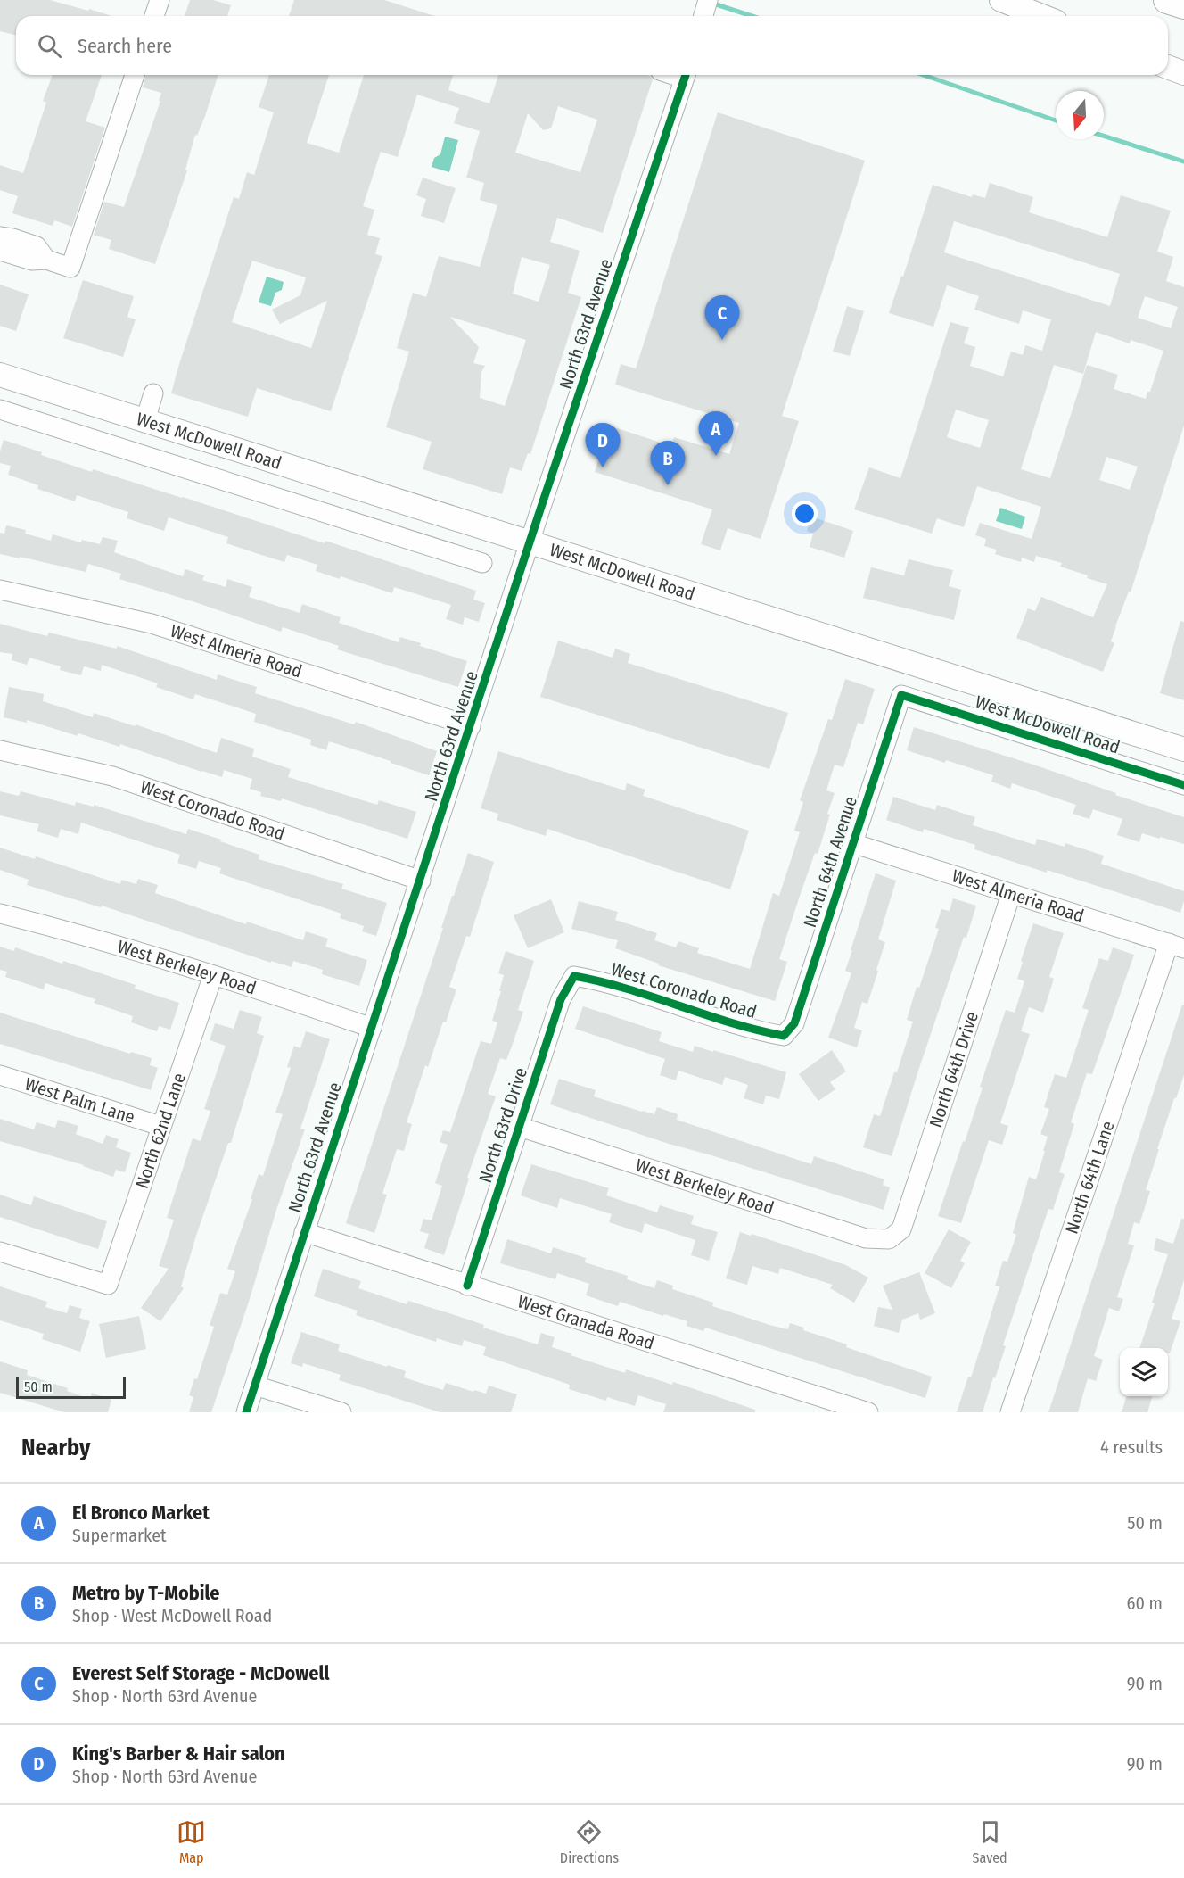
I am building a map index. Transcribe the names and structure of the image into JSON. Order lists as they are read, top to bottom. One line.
{"streets":{"main road":["West McDowell Road"],"street":["North 63rd Avenue","West Almeria Road","West Coronado Road","North 64th Avenue","West Berkeley Road","North 64th Drive","West Palm Lane","North 63rd Drive","North 62nd Lane","North 64th Lane","West Granada Road"]},"crossings":[["North 63rd Avenue","West McDowell Road"],["North 63rd Avenue","West Almeria Road"],["North 63rd Avenue","West Coronado Road"],["North 63rd Avenue","West Berkeley Road"],["North 63rd Avenue","West Granada Road"],["West McDowell Road","North 64th Avenue"],["West Almeria Road","North 64th Avenue"],["West Almeria Road","North 64th Drive"],["West Almeria Road","North 64th Lane"],["West Coronado Road","North 64th Avenue"],["West Coronado Road","North 63rd Drive"],["West Berkeley Road","North 64th Drive"],["West Berkeley Road","North 63rd Drive"],["West Berkeley Road","North 62nd Lane"],["West Palm Lane","North 62nd Lane"],["North 63rd Drive","West Granada Road"]],"scale_bar":"50 m","north":"bottom","page":{"search":"Search here","pins":["C","A","D","B"],"scale":"50 m","heading":["Nearby","4 results"],"list":[{"mark":"A","name":"El Bronco Market","note":"Supermarket","value":"50 m"},{"mark":"B","name":"Metro by T-Mobile","note":"Shop · West McDowell Road","value":"60 m"},{"mark":"C","name":"Everest Self Storage - McDowell","note":"Shop · North 63rd Avenue","value":"90 m"},{"mark":"D","name":"King's Barber & Hair salon","note":"Shop · North 63rd Avenue","value":"90 m"}],"nav":["Map","Directions","Saved"]}}
